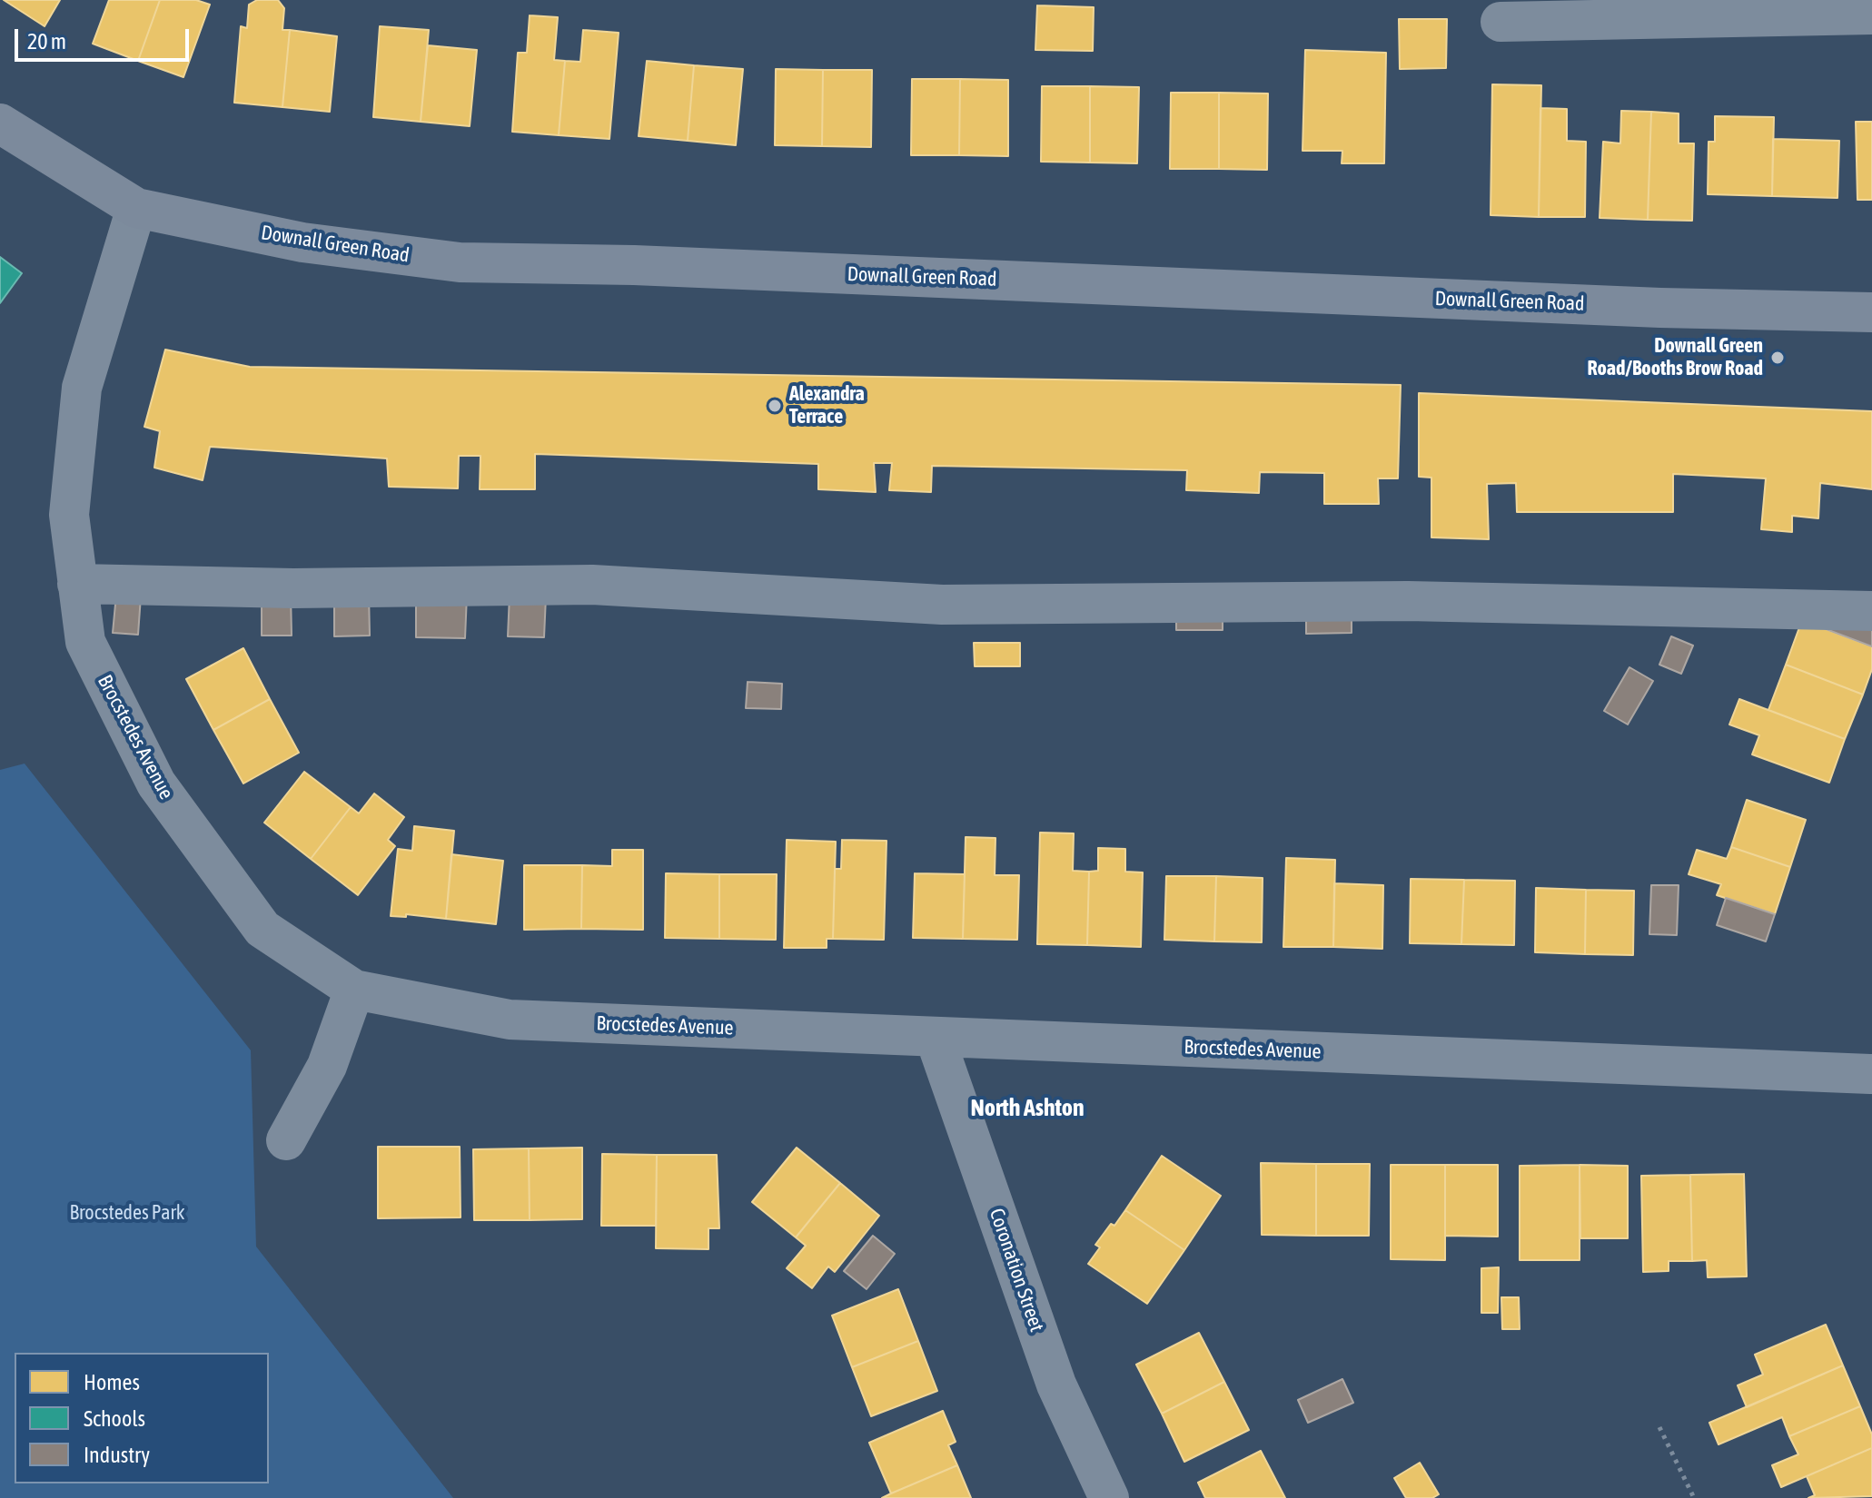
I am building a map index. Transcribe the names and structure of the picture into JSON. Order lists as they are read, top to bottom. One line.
{"streets":{"main road":["Downall Green Road"],"street":["Brocstedes Avenue","Coronation Street"]},"crossings":[["Downall Green Road","Brocstedes Avenue"],["Brocstedes Avenue","Coronation Street"]],"districts":["North Ashton"],"parks":["Brocstedes Park"],"places":["Downall Green Road/Booths Brow Road","Alexandra Terrace"],"legend":["Homes","Schools","Industry"],"scale_bar":"20 m"}
